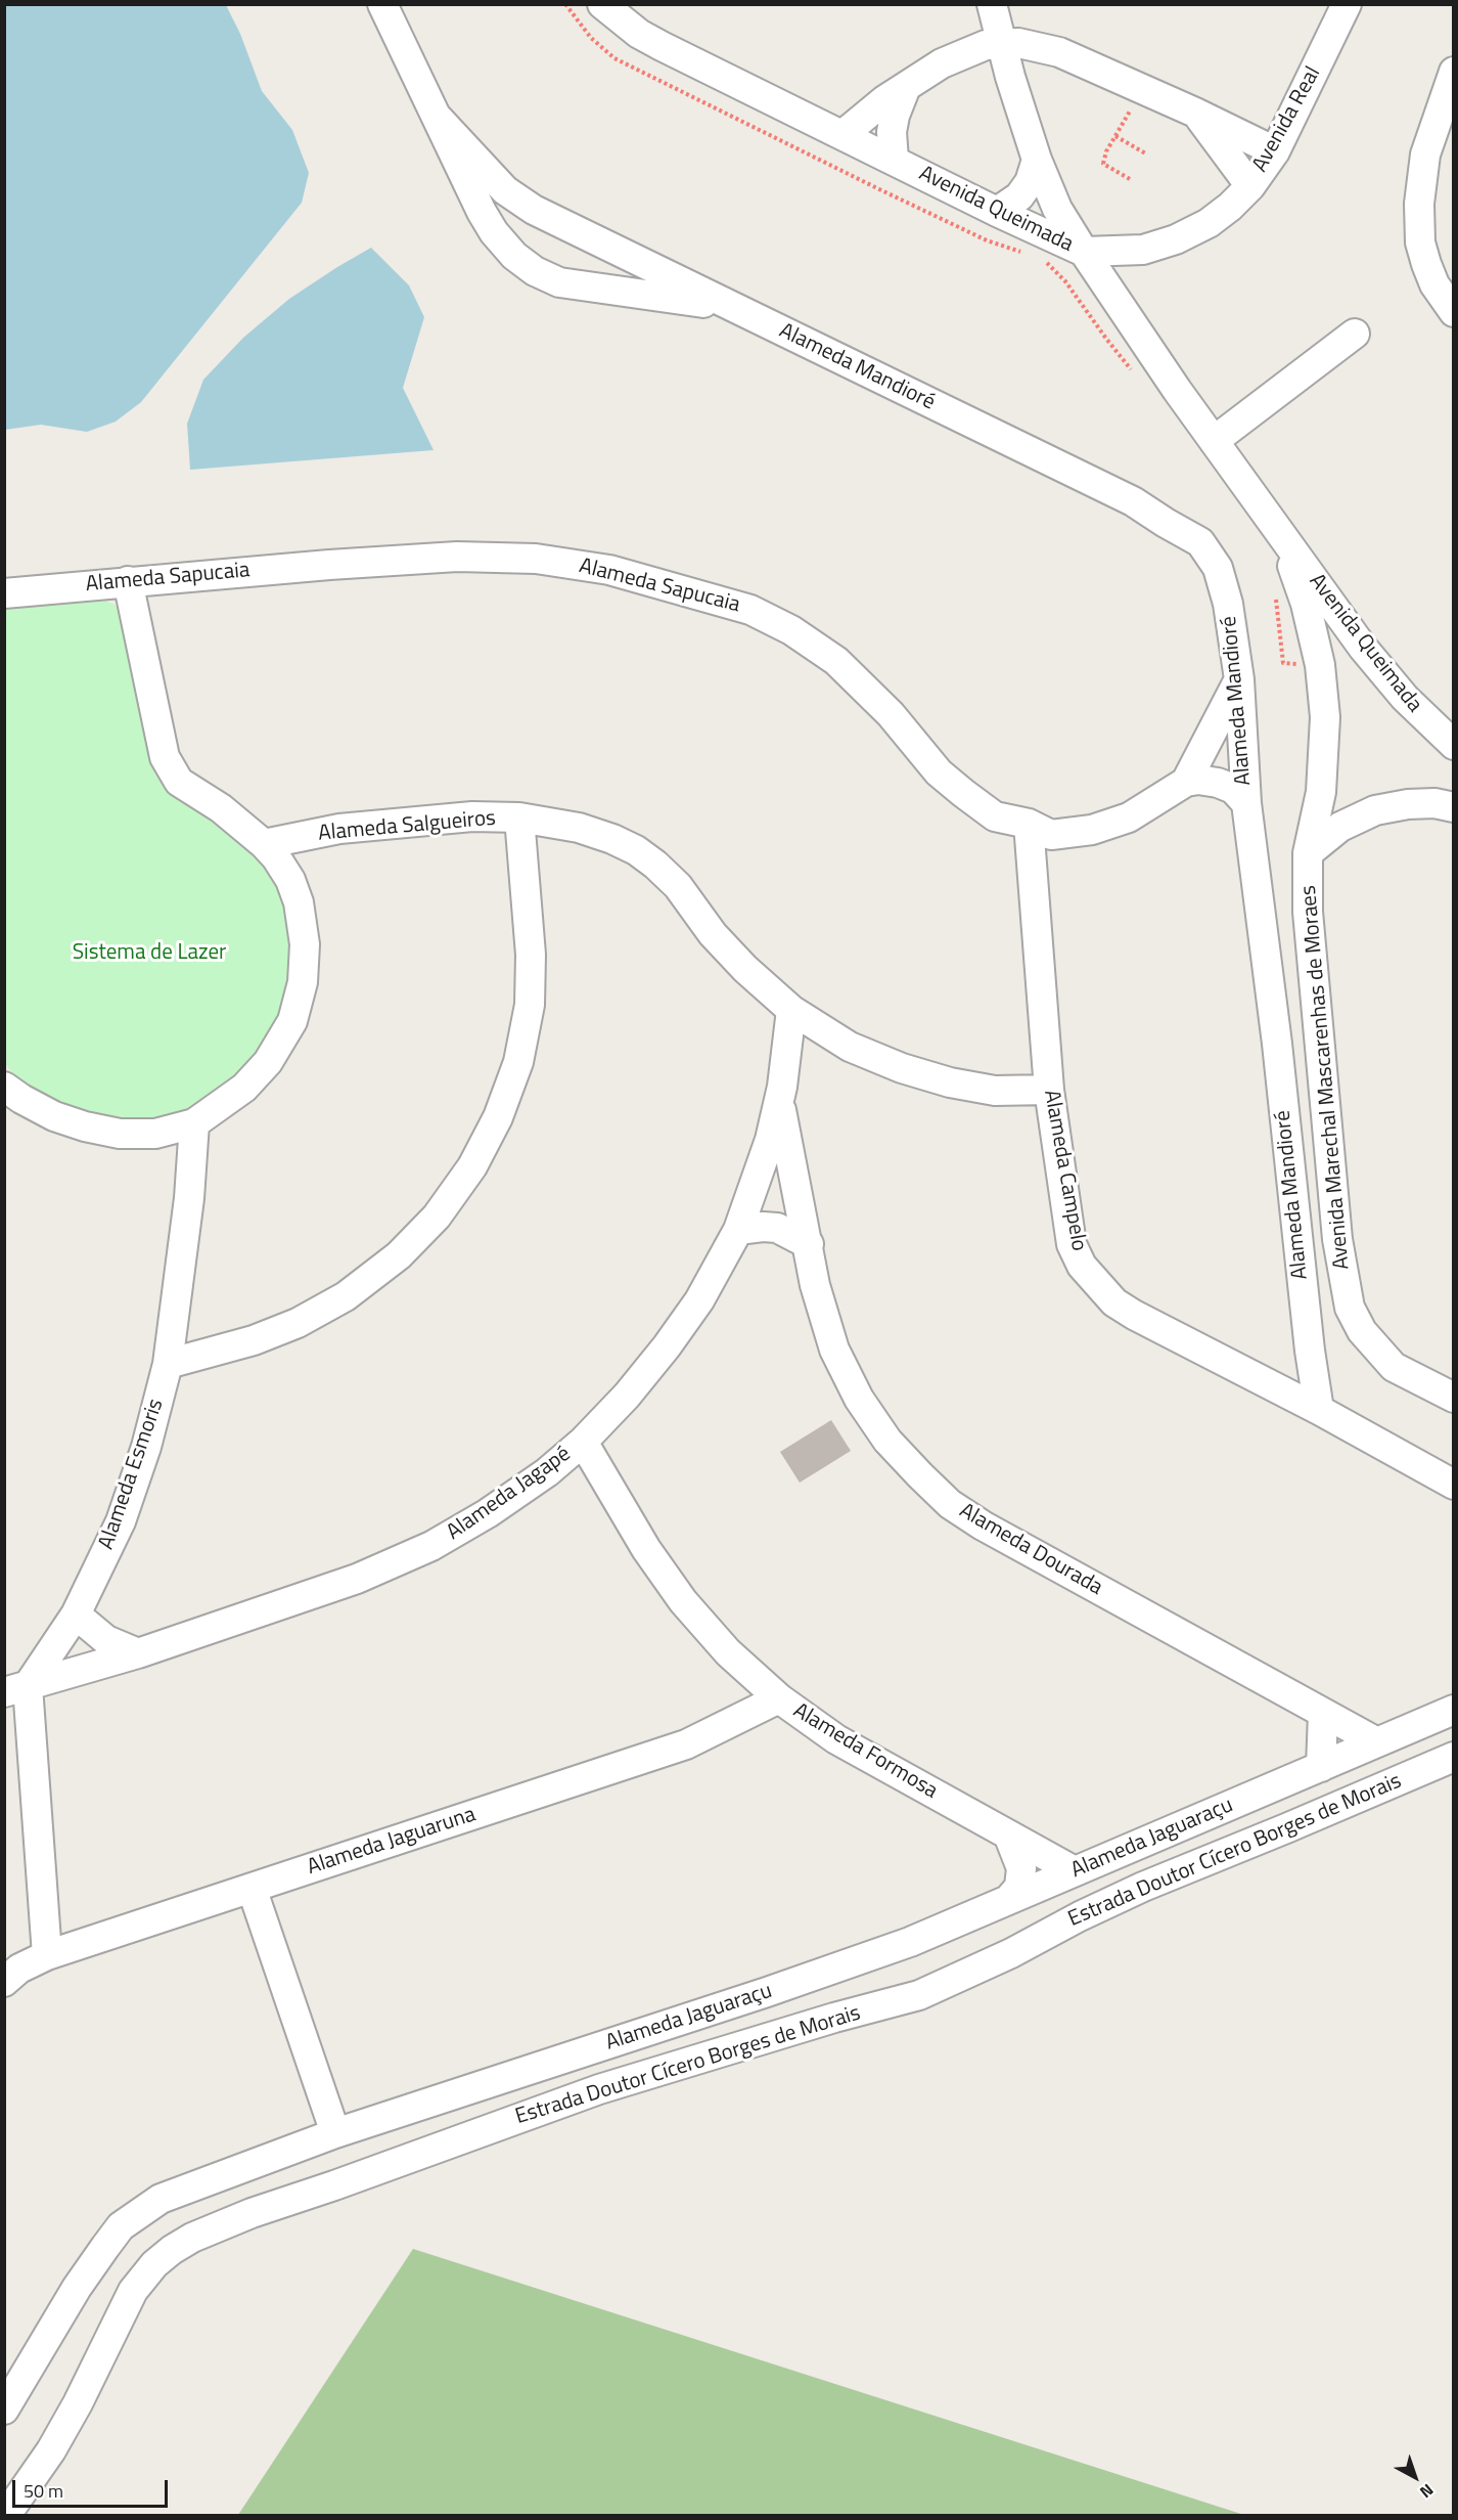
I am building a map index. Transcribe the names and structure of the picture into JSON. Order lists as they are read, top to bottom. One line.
{"streets":{"street":["Avenida Real","Avenida Queimada","Alameda Mandioré","Alameda Sapucaia","Alameda Salgueiros","Avenida Marechal Mascarenhas de Moraes","Alameda Campelo","Alameda Esmoris","Alameda Jagapé","Alameda Dourada","Alameda Formosa","Alameda Jaguaraçu","Alameda Jaguaruna","Estrada Doutor Cícero Borges de Morais"]},"crossings":[["Avenida Real","Avenida Queimada"],["Avenida Queimada","Avenida Marechal Mascarenhas de Moraes"],["Alameda Mandioré","Alameda Campelo"],["Alameda Sapucaia","Alameda Campelo"],["Alameda Salgueiros","Alameda Campelo"],["Alameda Salgueiros","Alameda Jagapé"],["Alameda Esmoris","Alameda Jagapé"],["Alameda Jagapé","Alameda Dourada"],["Alameda Jagapé","Alameda Formosa"],["Alameda Dourada","Alameda Jaguaraçu"],["Alameda Formosa","Alameda Jaguaraçu"],["Alameda Formosa","Alameda Jaguaruna"]],"parks":["Sistema de Lazer"],"scale_bar":"50 m","north":"bottom right"}
